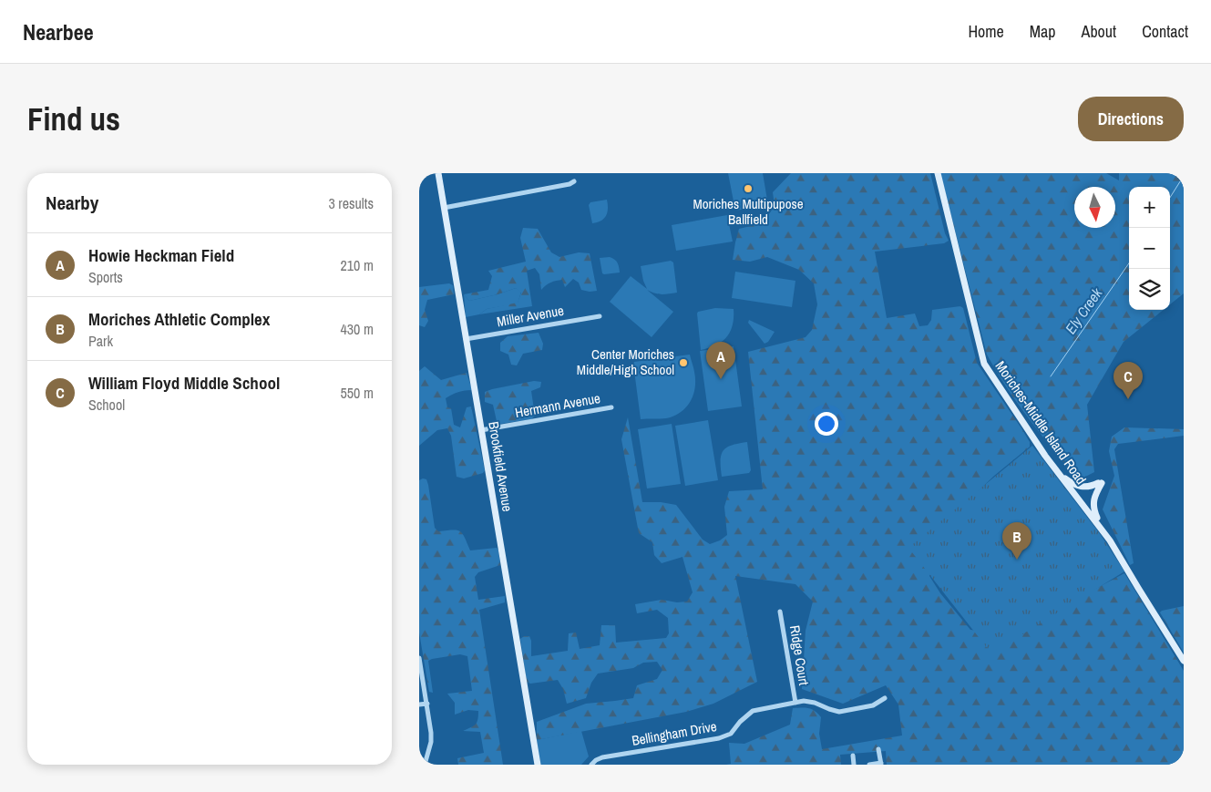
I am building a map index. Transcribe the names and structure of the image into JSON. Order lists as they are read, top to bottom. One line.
{"streets":{"main road":["Moriches-Middle Island Road","Brookfield Avenue"],"street":["Miller Avenue","Hermann Avenue","Ridge Court","Bellingham Drive"]},"crossings":[["Miller Avenue","Brookfield Avenue"],["Hermann Avenue","Brookfield Avenue"],["Ridge Court","Bellingham Drive"]],"water":["Ely Creek"],"places":["Moriches Multipupose Ballfield","Center Moriches Middle/High School"],"north":"bottom","page":{"header":"Nearbee","nav":["Home","Map","About","Contact"],"buttons":"Directions","title":"Find us","heading":["Nearby","3 results"],"map_buttons":["+","−"],"list":[{"mark":"A","name":"Howie Heckman Field","note":"Sports","value":"210 m"},{"mark":"B","name":"Moriches Athletic Complex","note":"Park","value":"430 m"},{"mark":"C","name":"William Floyd Middle School","note":"School","value":"550 m"}],"pins":["A","C","B"]}}
